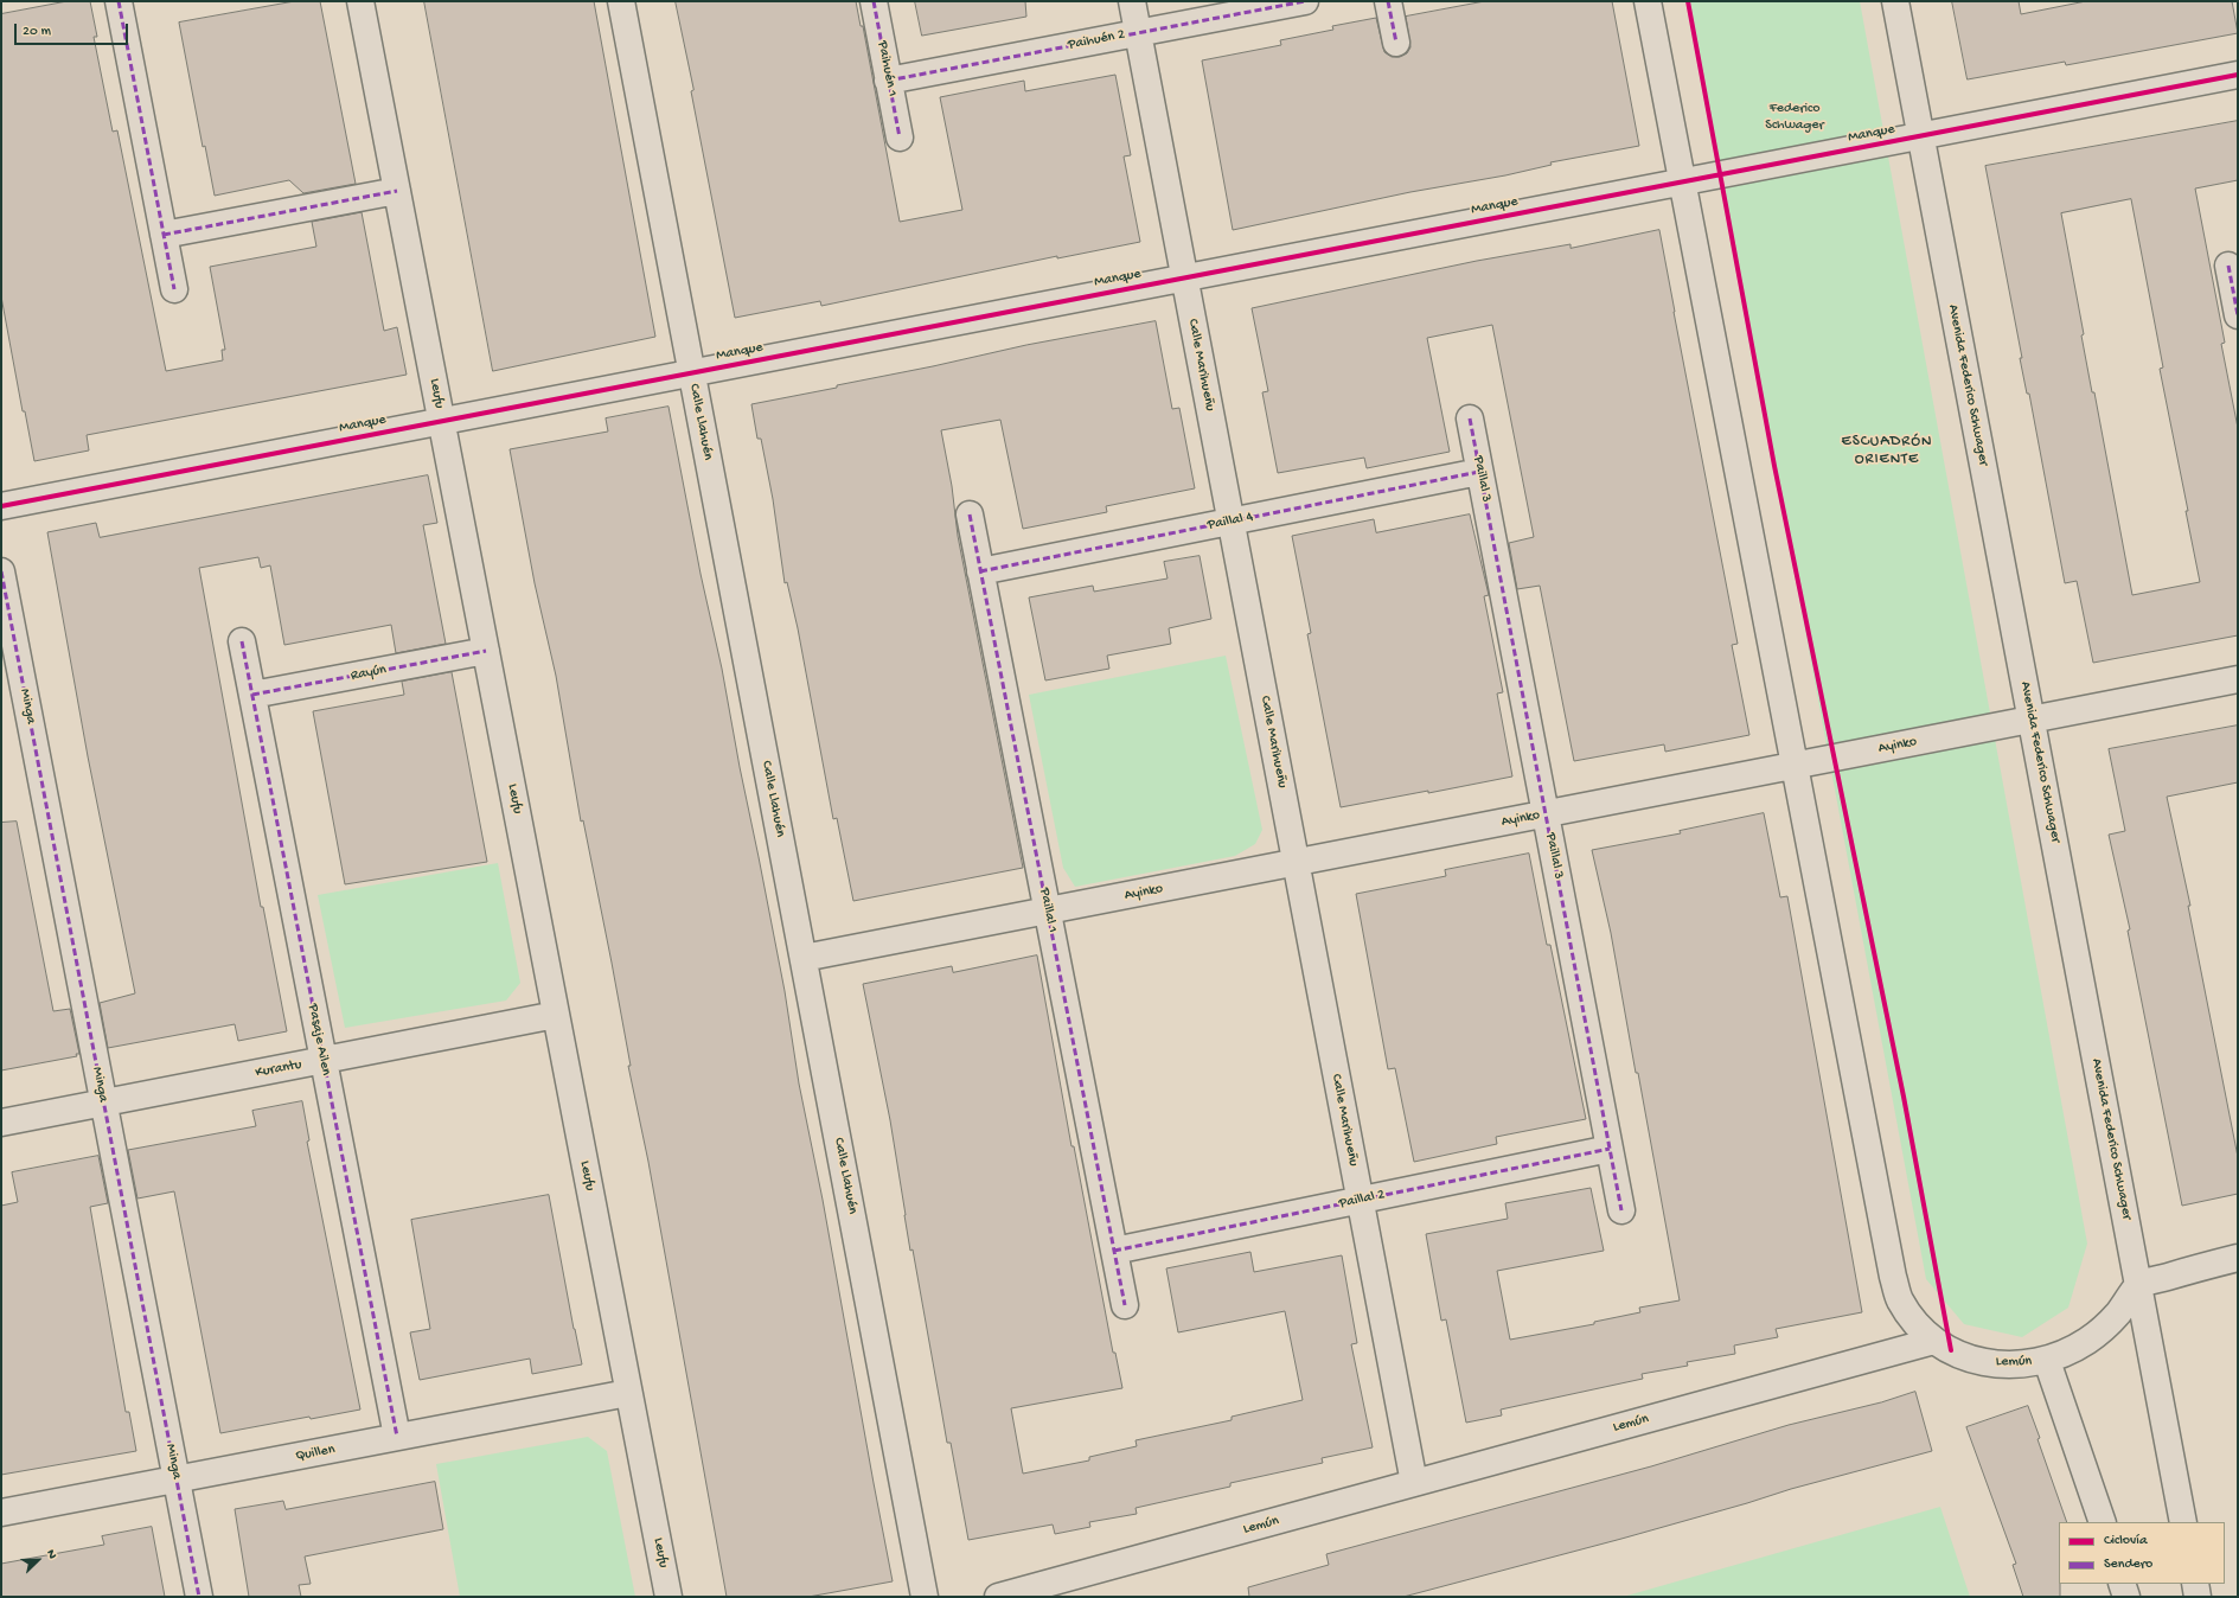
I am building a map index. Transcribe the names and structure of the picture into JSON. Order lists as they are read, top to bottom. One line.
{"streets":{"street":["Paihuén 2","Paihuén 1","Manque","Calle Marihueñu","Avenida Federico Schwager","Leufu","Calle Llahuén","Paillal 3","Paillal 4","Rayún","Minga","Ayinko","Paillal 1","Pasaje Ailen","Kurantu","Paillal 2","Lemún","Quillen"]},"crossings":[["Paihuén 2","Paihuén 1"],["Paihuén 2","Calle Marihueñu"],["Manque","Calle Marihueñu"],["Manque","Avenida Federico Schwager"],["Manque","Leufu"],["Manque","Calle Llahuén"],["Calle Marihueñu","Paillal 4"],["Calle Marihueñu","Ayinko"],["Calle Marihueñu","Paillal 2"],["Calle Marihueñu","Lemún"],["Avenida Federico Schwager","Ayinko"],["Avenida Federico Schwager","Lemún"],["Leufu","Rayún"],["Leufu","Kurantu"],["Leufu","Quillen"],["Calle Llahuén","Ayinko"],["Paillal 3","Paillal 4"],["Paillal 3","Ayinko"],["Paillal 3","Paillal 2"],["Paillal 4","Paillal 1"],["Rayún","Pasaje Ailen"],["Minga","Kurantu"],["Minga","Quillen"],["Ayinko","Paillal 1"],["Paillal 1","Paillal 2"],["Pasaje Ailen","Kurantu"],["Pasaje Ailen","Quillen"]],"districts":["ESCUADRÓN ORIENTE"],"parks":["Federico Schwager"],"legend":["Ciclovía","Sendero"],"scale_bar":"20 m","north":"top right"}
